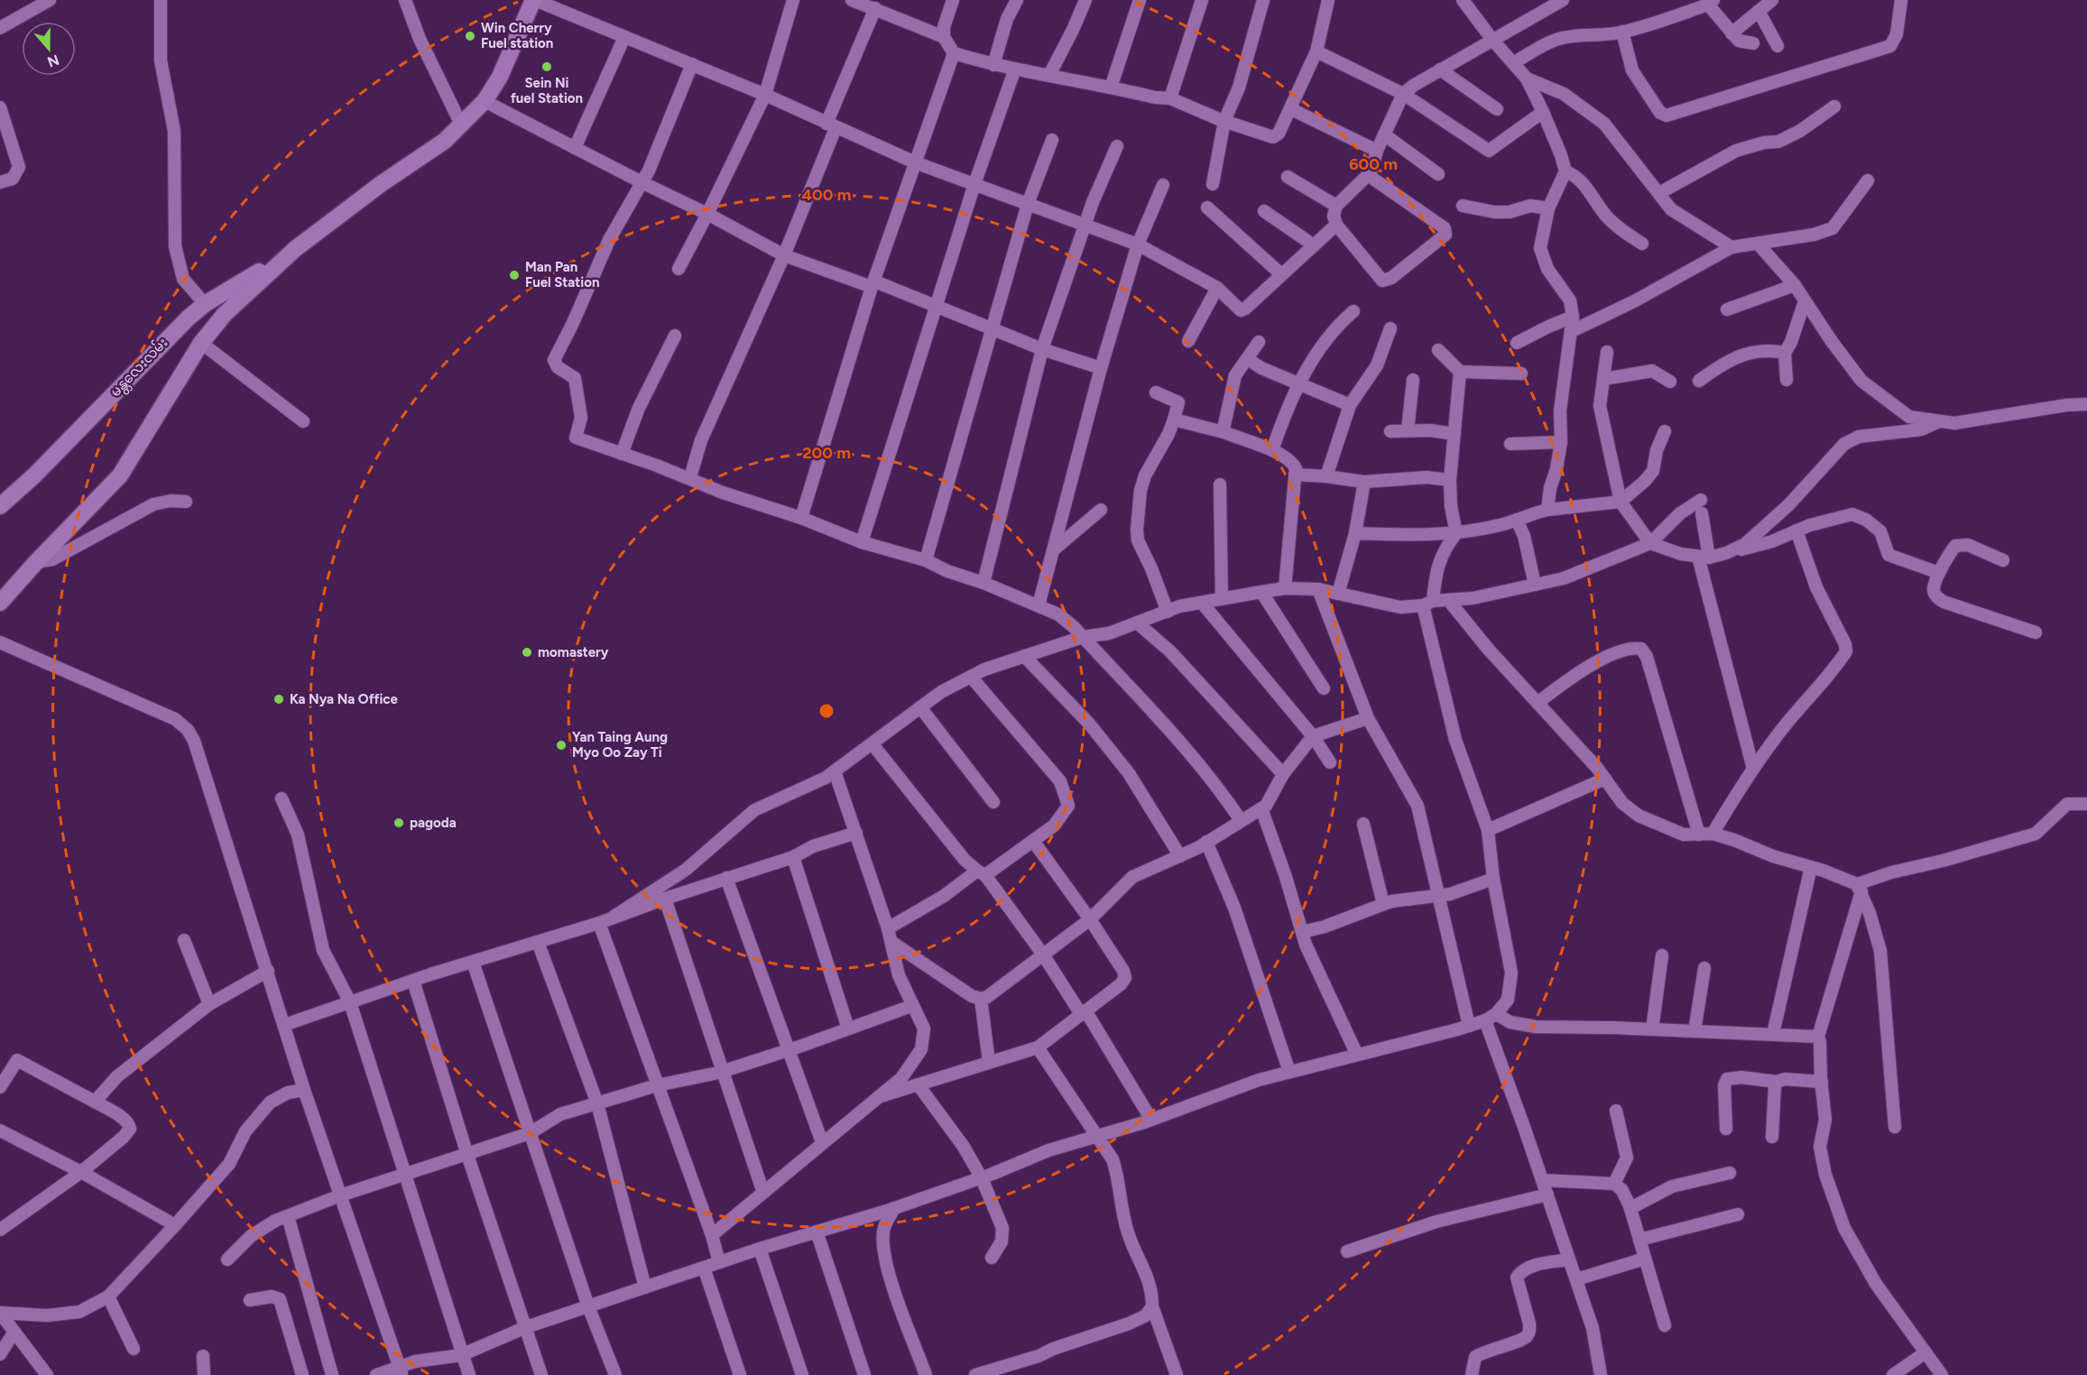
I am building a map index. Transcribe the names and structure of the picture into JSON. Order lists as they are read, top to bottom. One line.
{"streets":{"main road":["မန္တလေးလမ်း"]},"places":["Win Cherry Fuel station","Sein Ni fuel Station","Man Pan Fuel Station","momastery","Ka Nya Na Office","Yan Taing Aung Myo Oo Zay Ti","pagoda"],"north":"bottom","rings":["600 m","400 m","200 m"]}
